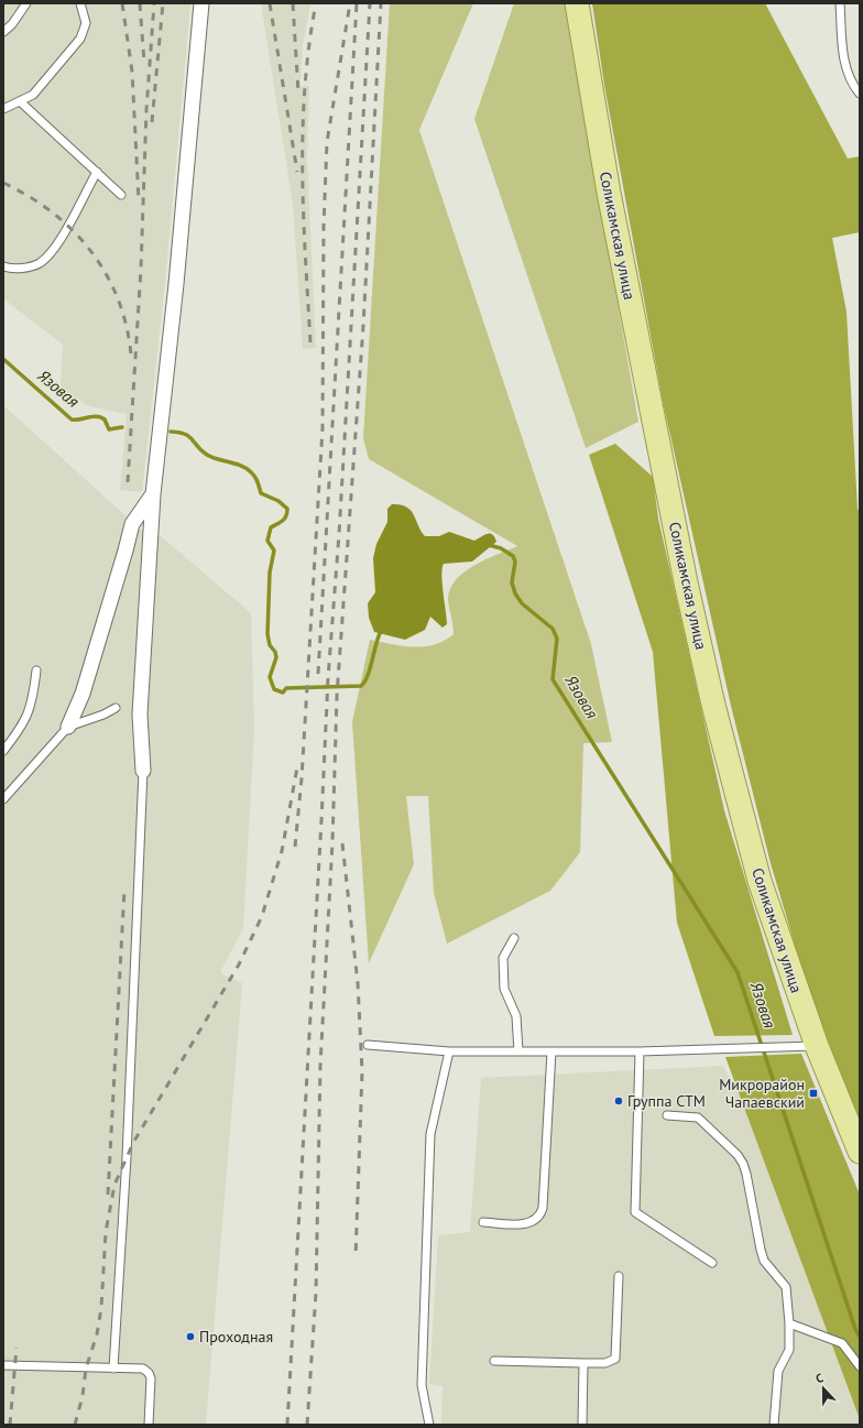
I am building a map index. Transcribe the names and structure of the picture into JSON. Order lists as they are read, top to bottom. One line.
{"streets":{"main road":["Соликамская улица"]},"water":["Язовая"],"places":{"transit":["Микрорайон Чапаевский"],"other":["Группа СТМ","Проходная"]},"north":"top"}
